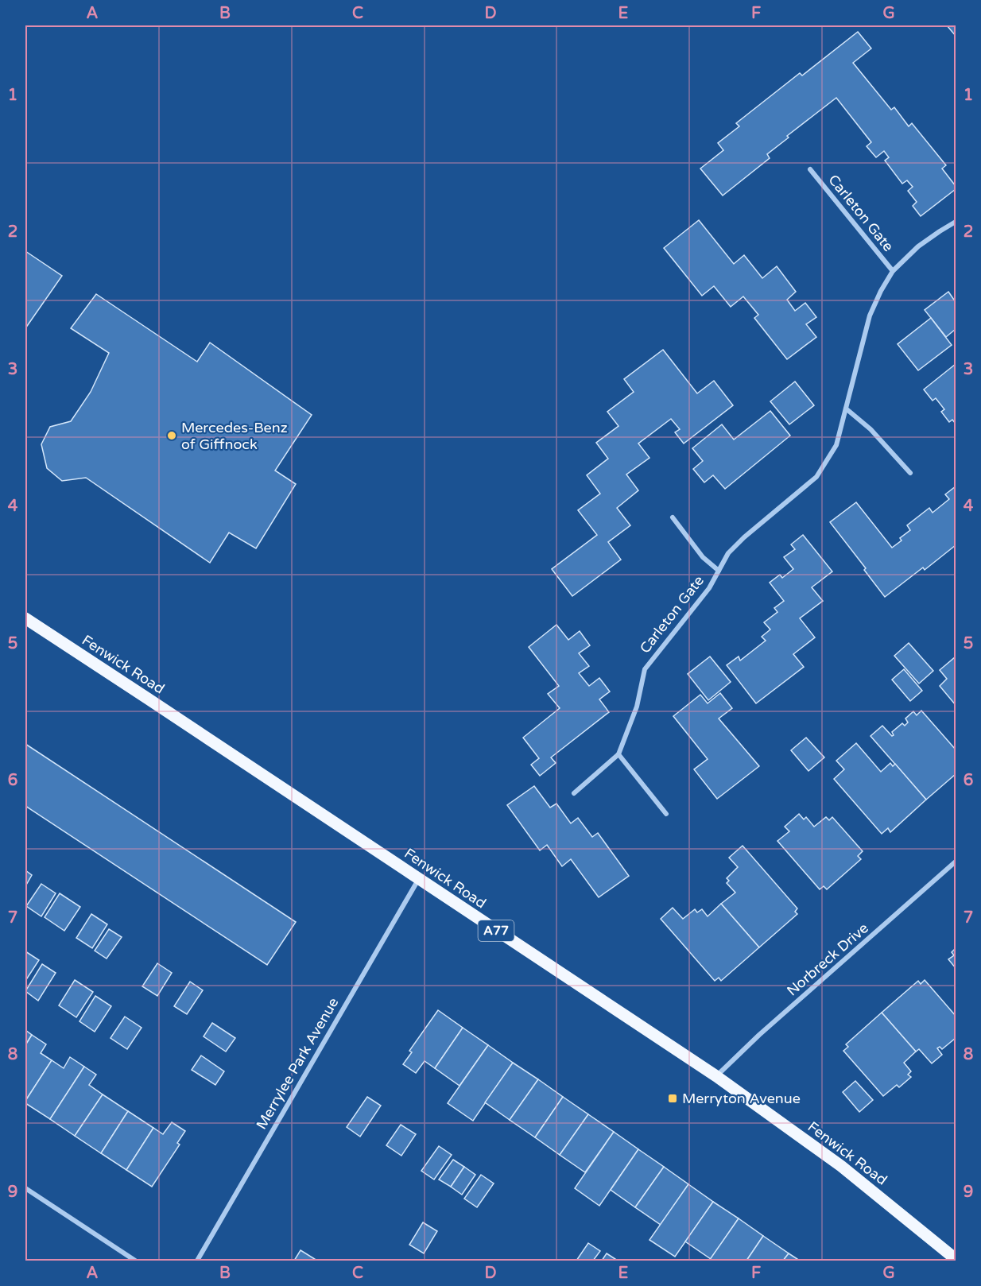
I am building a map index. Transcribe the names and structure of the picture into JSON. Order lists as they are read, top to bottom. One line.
{"streets":{"main road":["Fenwick Road","A77"],"street":["Carleton Gate","Norbreck Drive","Merrylee Park Avenue"]},"crossings":[["Fenwick Road","Norbreck Drive"],["Fenwick Road","Merrylee Park Avenue"]],"places":{"other":["Mercedes-Benz of Giffnock"],"transit":["Merryton Avenue"]},"grid":{"columns":["A","B","C","D","E","F","G"],"rows":["1","2","3","4","5","6","7","8","9"]}}
